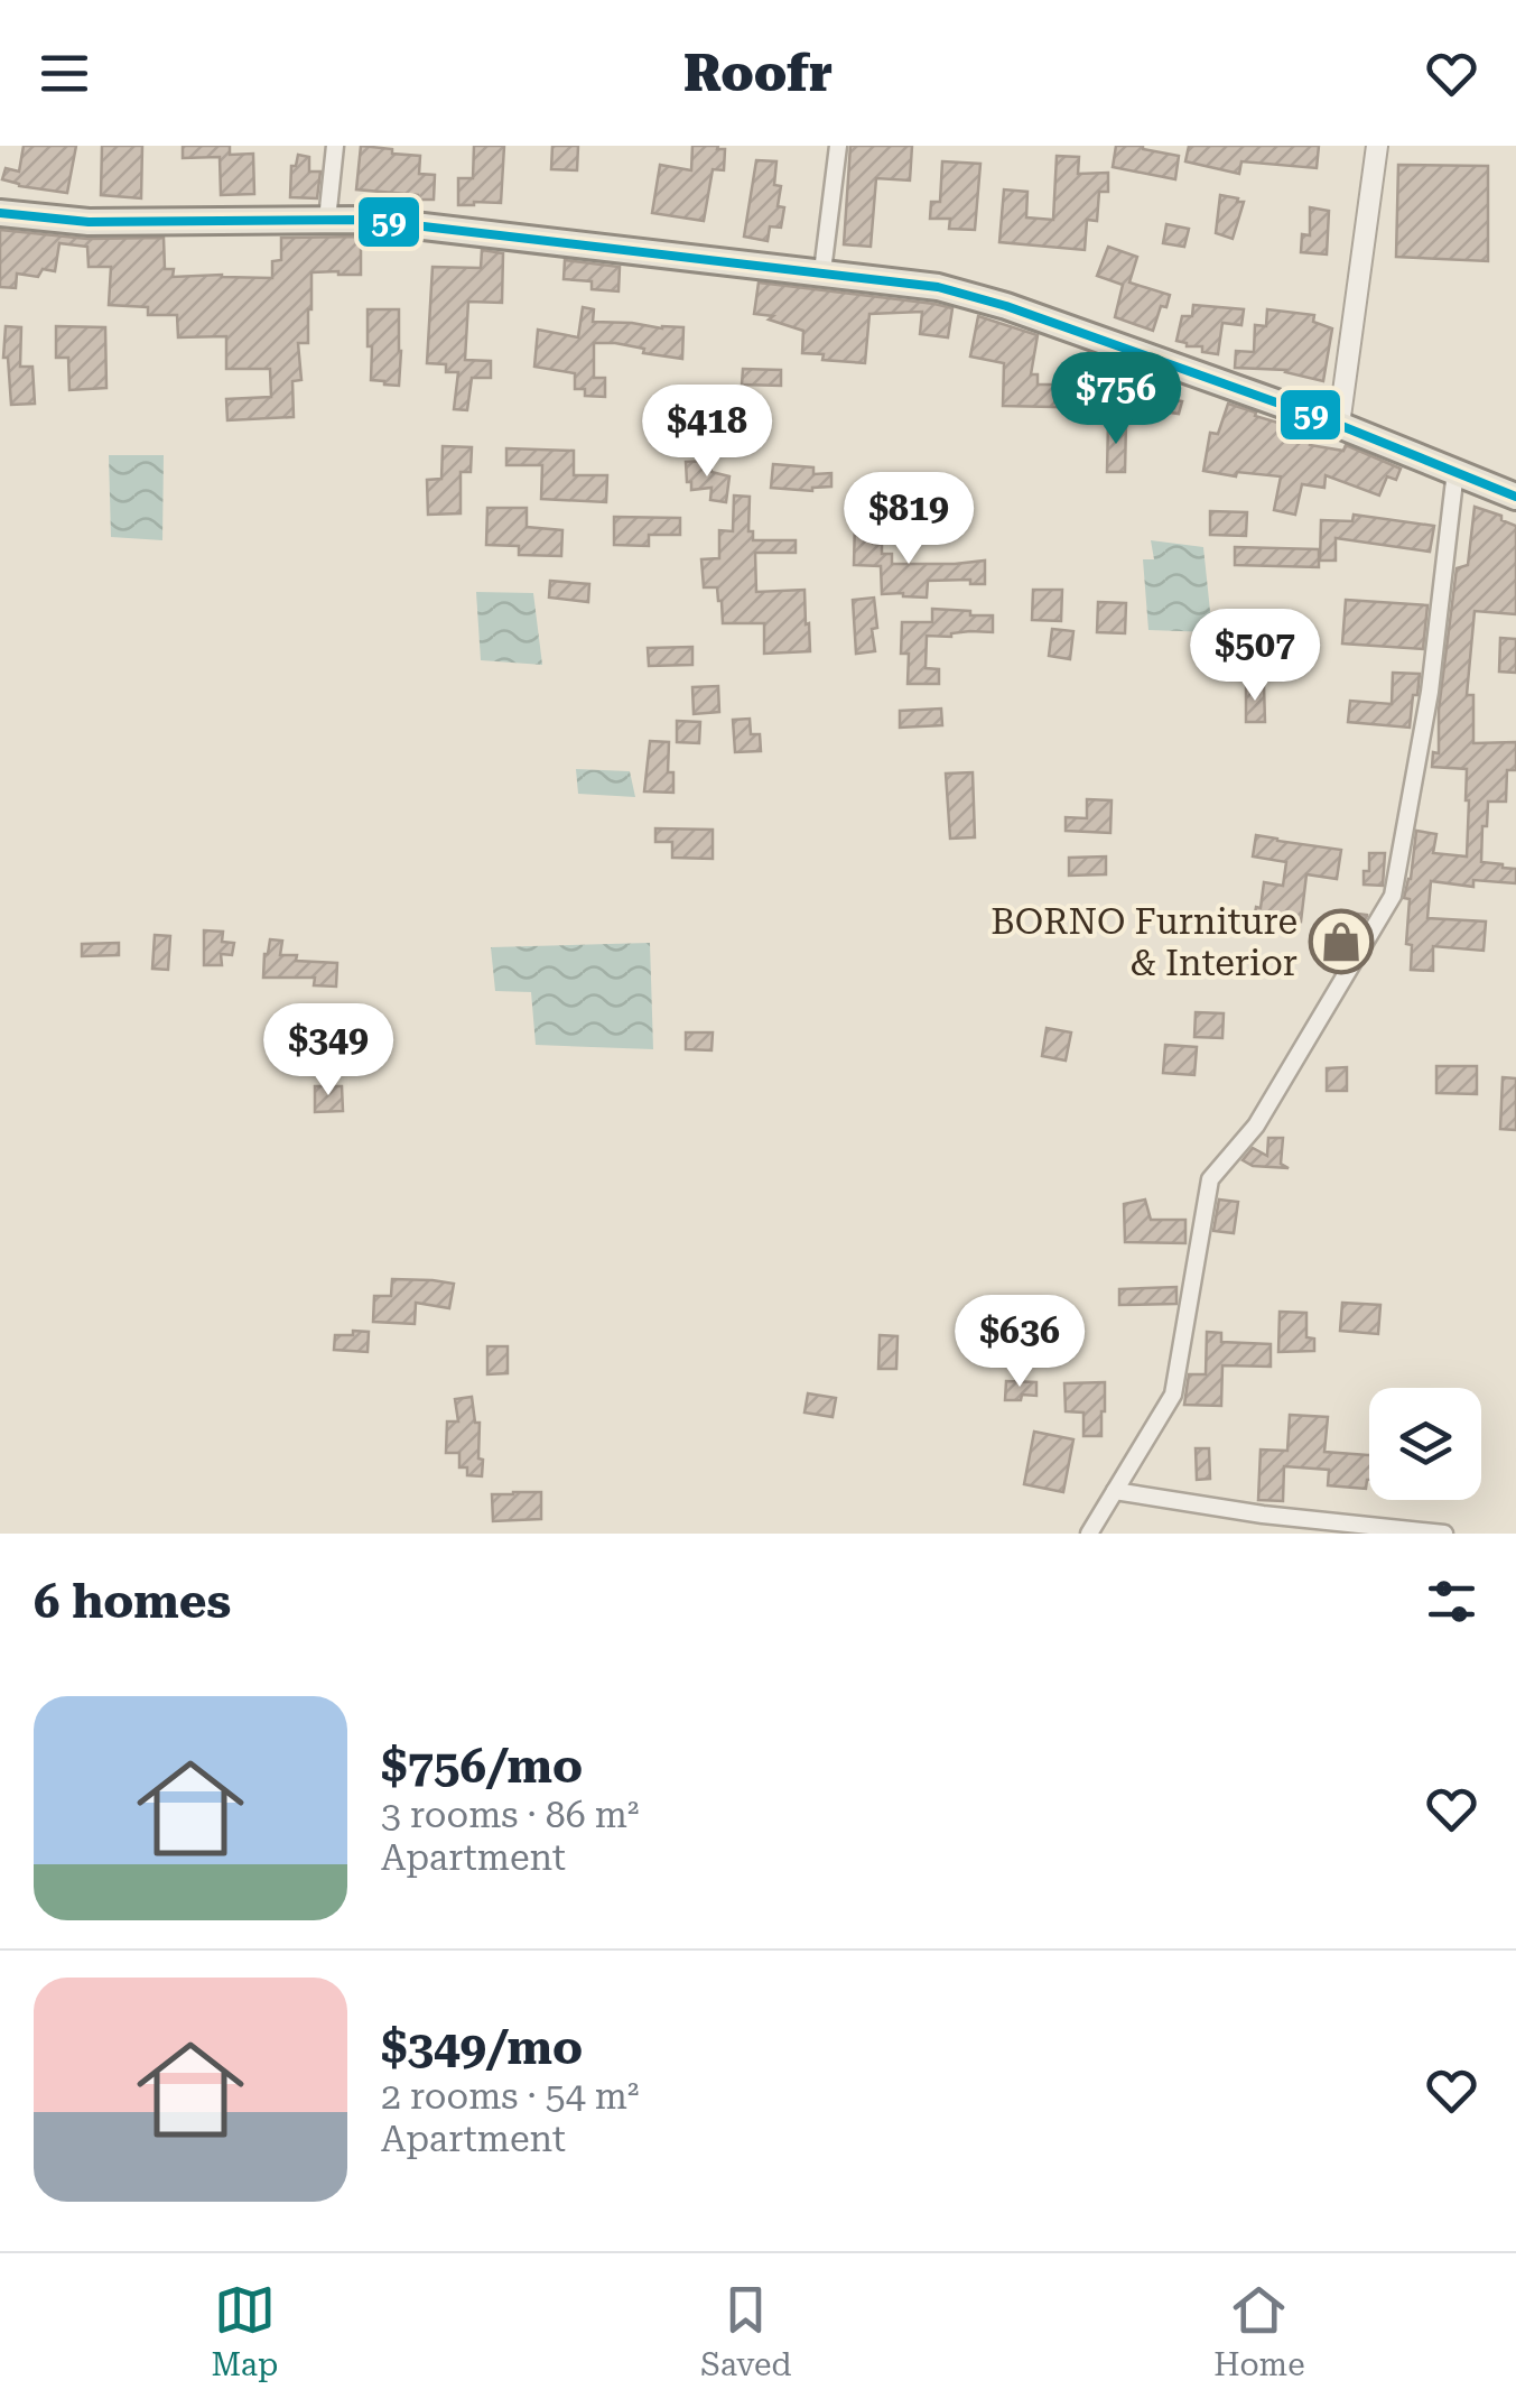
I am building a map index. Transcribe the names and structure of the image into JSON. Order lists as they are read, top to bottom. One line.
{"places":{"shop":["BORNO Furniture & Interior"]},"lines":["transit line 59"],"page":{"header":"Roofr","price":["$756","$418","$819","$507","$349","$636"],"heading":"6 homes","list":[{"name":"$756/mo","note":"3 rooms · 86 m² · Apartment"},{"name":"$349/mo","note":"2 rooms · 54 m² · Apartment"}],"tabs":["Map","Saved","Home"]}}
